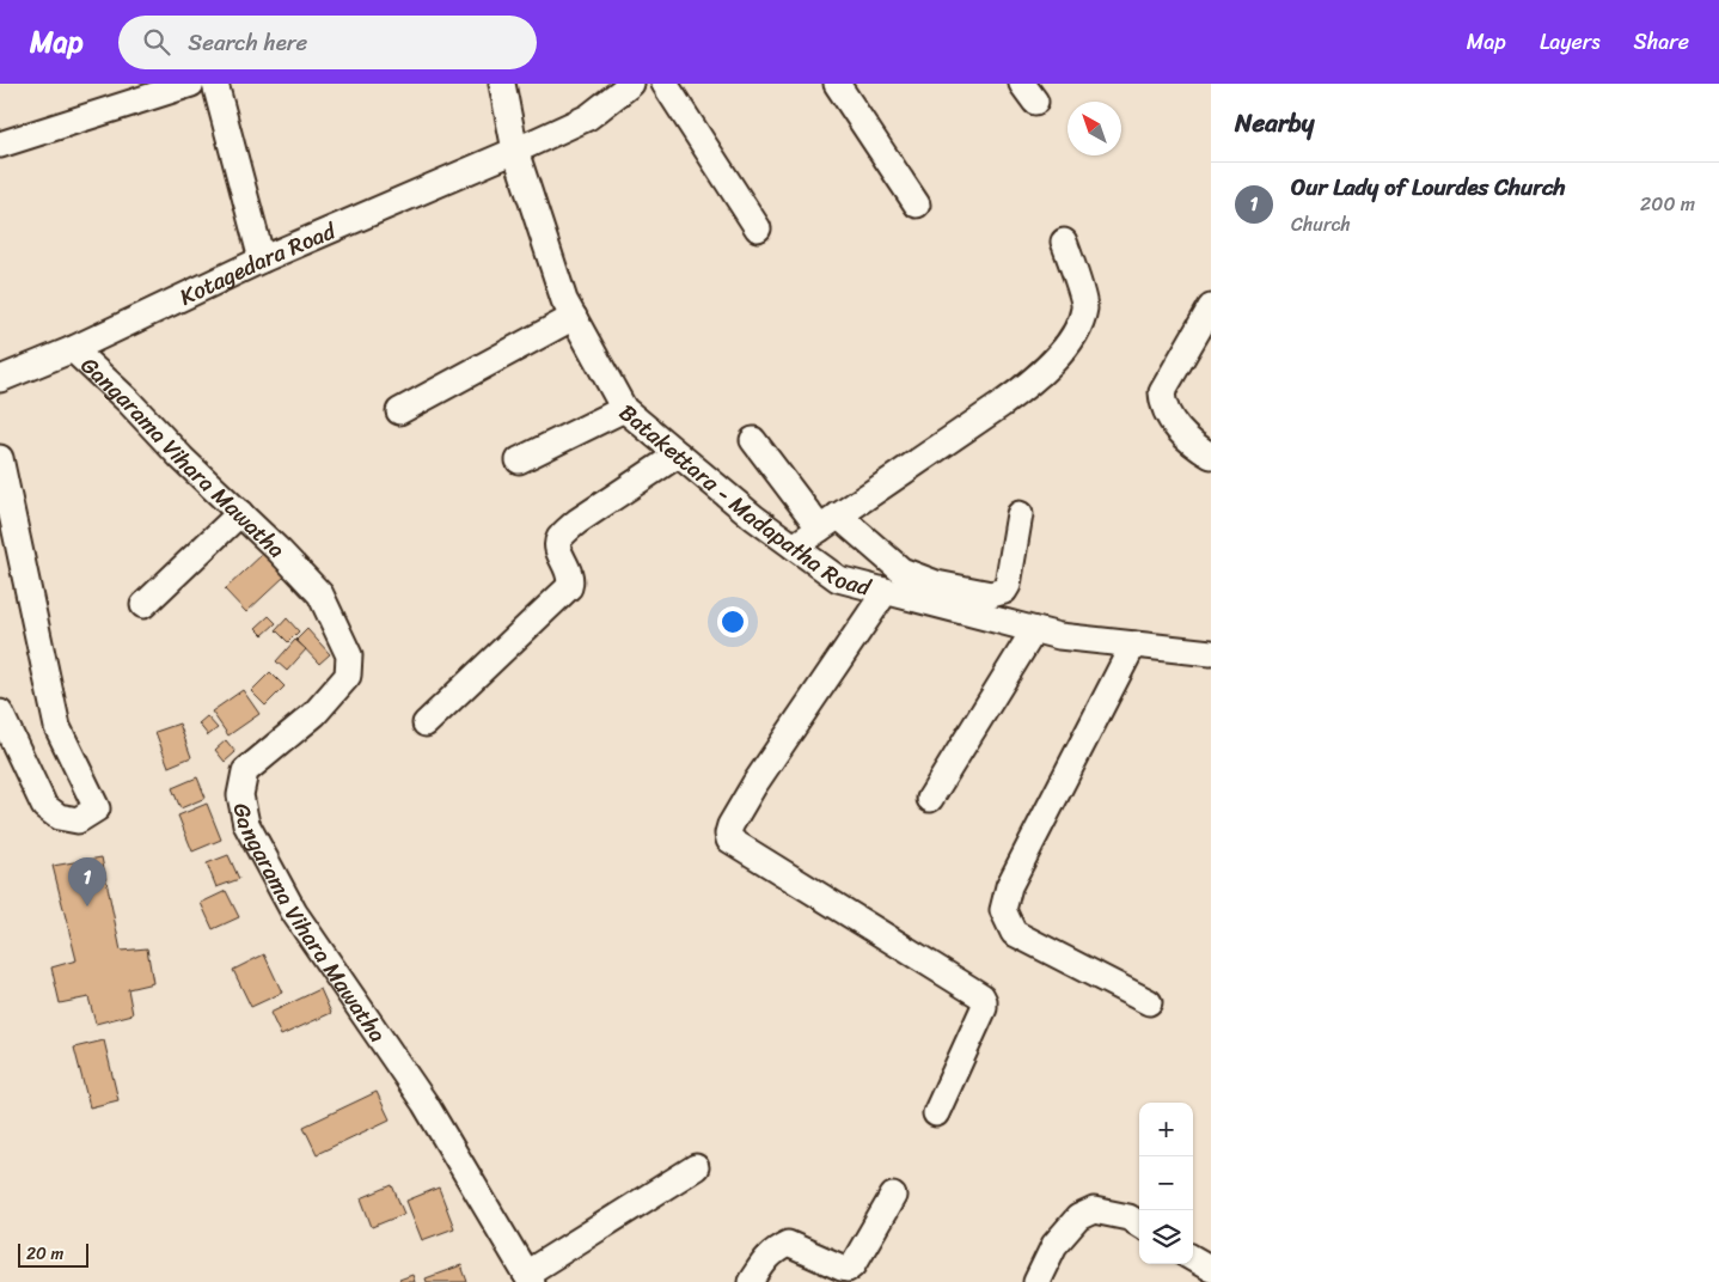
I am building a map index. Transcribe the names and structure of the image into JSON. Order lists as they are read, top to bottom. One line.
{"streets":{"street":["Kotagedara Road","Gangarama Vihara Mawatha","Batakettara - Madapatha Road"]},"crossings":[["Kotagedara Road","Gangarama Vihara Mawatha"],["Kotagedara Road","Batakettara - Madapatha Road"]],"scale_bar":"20 m","north":"top left","page":{"header":"Map","search":"Search here","nav":["Map","Layers","Share"],"heading":"Nearby","list":[{"mark":"1","name":"Our Lady of Lourdes Church","note":"Church","value":"200 m"}],"pins":"1","map_buttons":["+","−"],"scale":"20 m"}}
